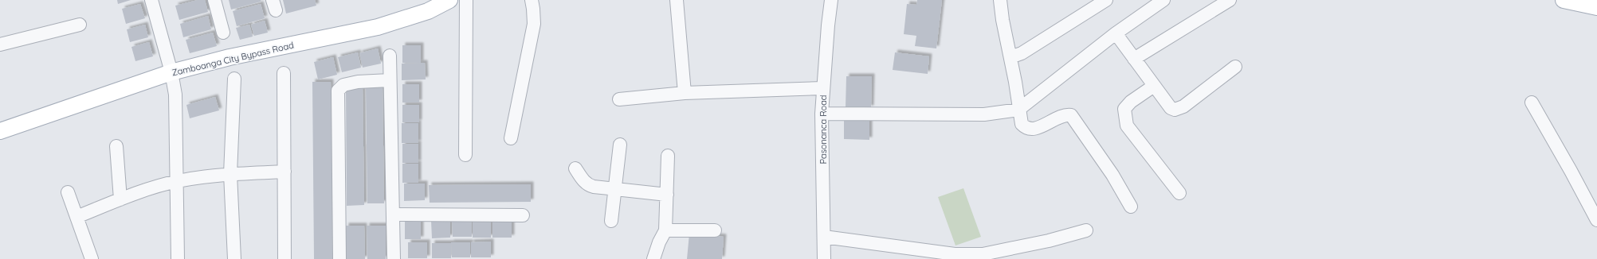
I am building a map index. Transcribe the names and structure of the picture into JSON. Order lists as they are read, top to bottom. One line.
{"streets":{"main road":["Zamboanga City Bypass Road"],"street":["Pasonanca Road"]}}
